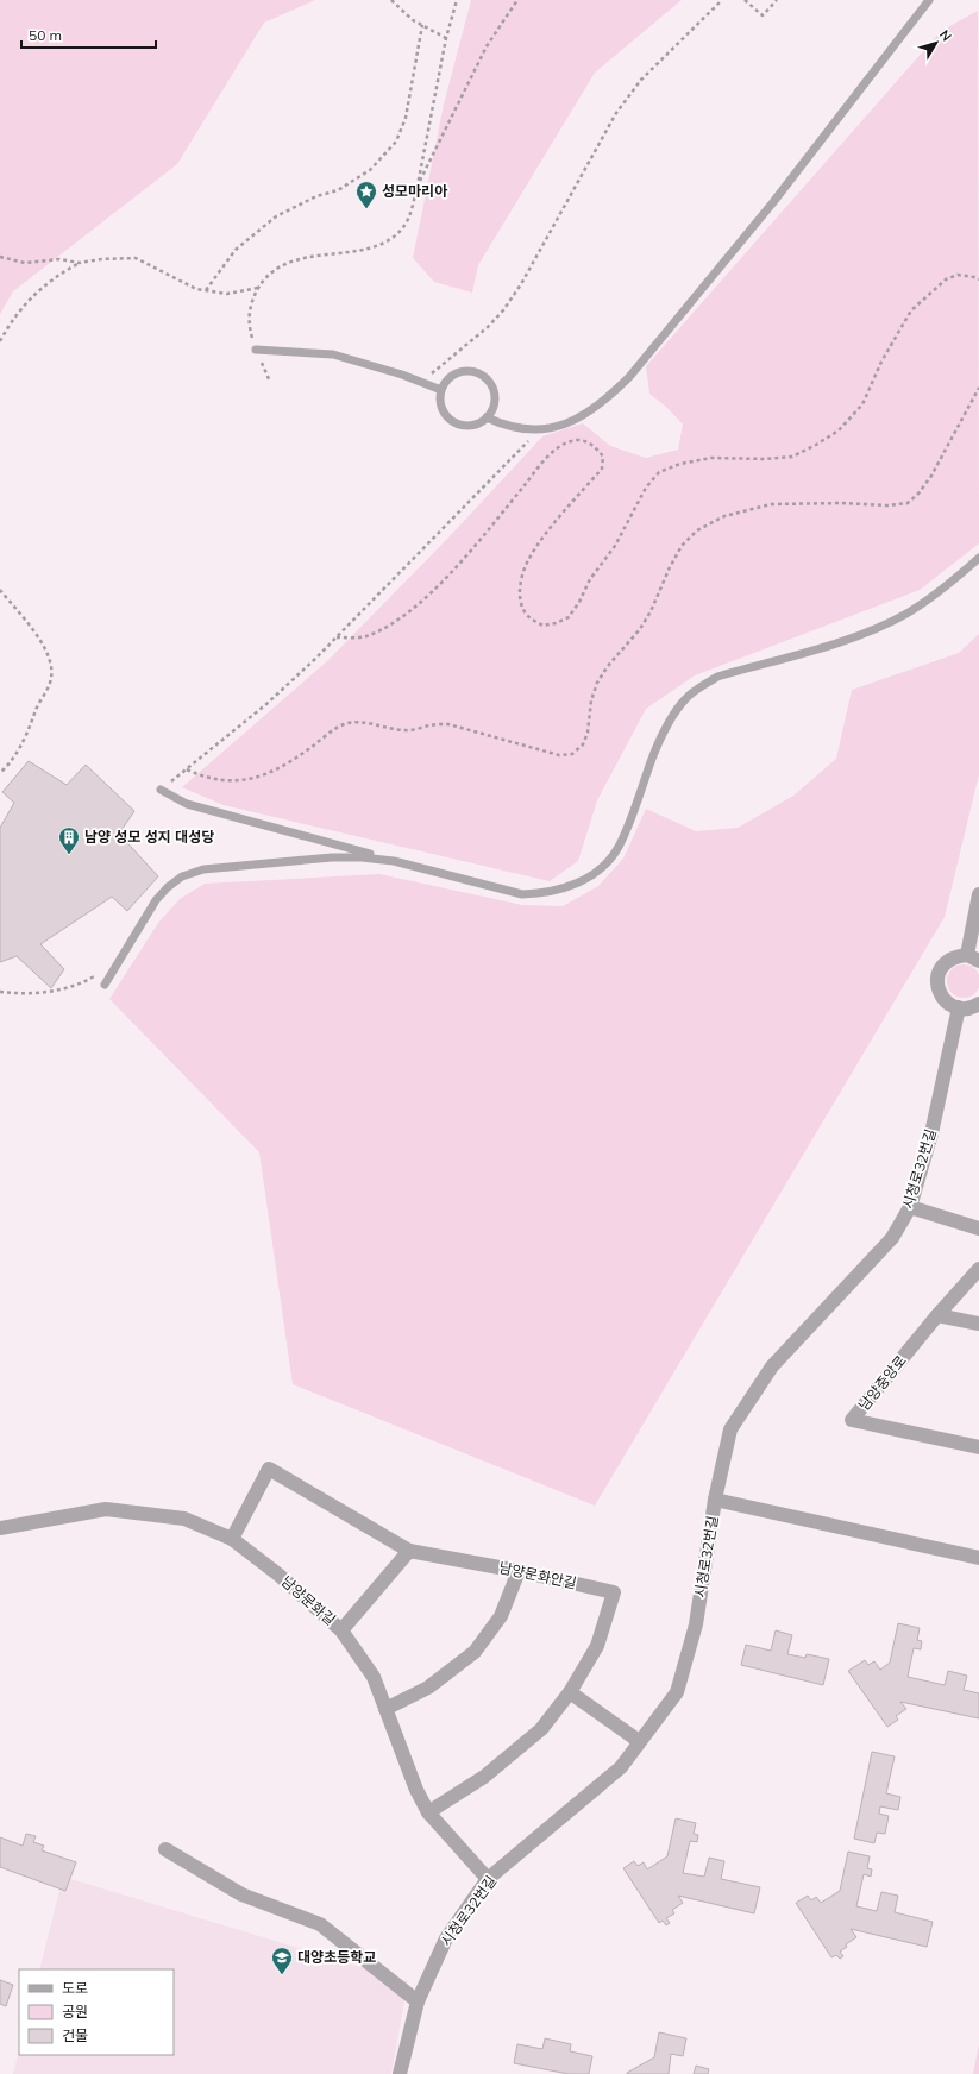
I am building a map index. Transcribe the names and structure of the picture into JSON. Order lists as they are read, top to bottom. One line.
{"streets":{"street":["시청로32번길","남양중앙로","남양문화안길","남양문화길"]},"crossings":[["시청로32번길","남양문화길"],["남양문화안길","남양문화길"]],"places":{"place":["성모마리아"],"building":["남양 성모 성지 대성당"],"school or university":["대양초등학교"]},"legend":["도로","공원","건물"],"scale_bar":"50 m","north":"top right"}
